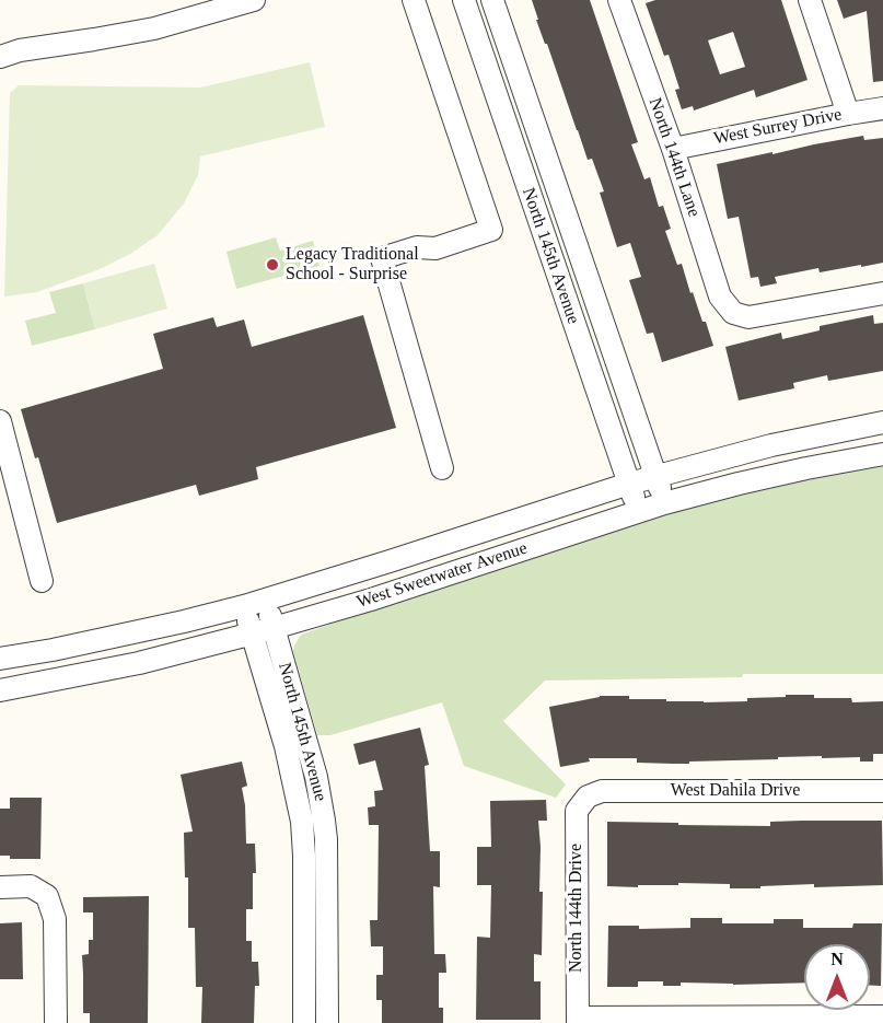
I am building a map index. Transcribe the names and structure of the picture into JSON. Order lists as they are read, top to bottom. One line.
{"streets":{"street":["West Surrey Drive","North 144th Lane","North 145th Avenue","West Sweetwater Avenue","West Dahila Drive","North 144th Drive"]},"crossings":[["West Surrey Drive","North 144th Lane"],["North 145th Avenue","West Sweetwater Avenue"],["West Dahila Drive","North 144th Drive"]],"places":["Legacy Traditional School - Surprise"],"north":"top"}
